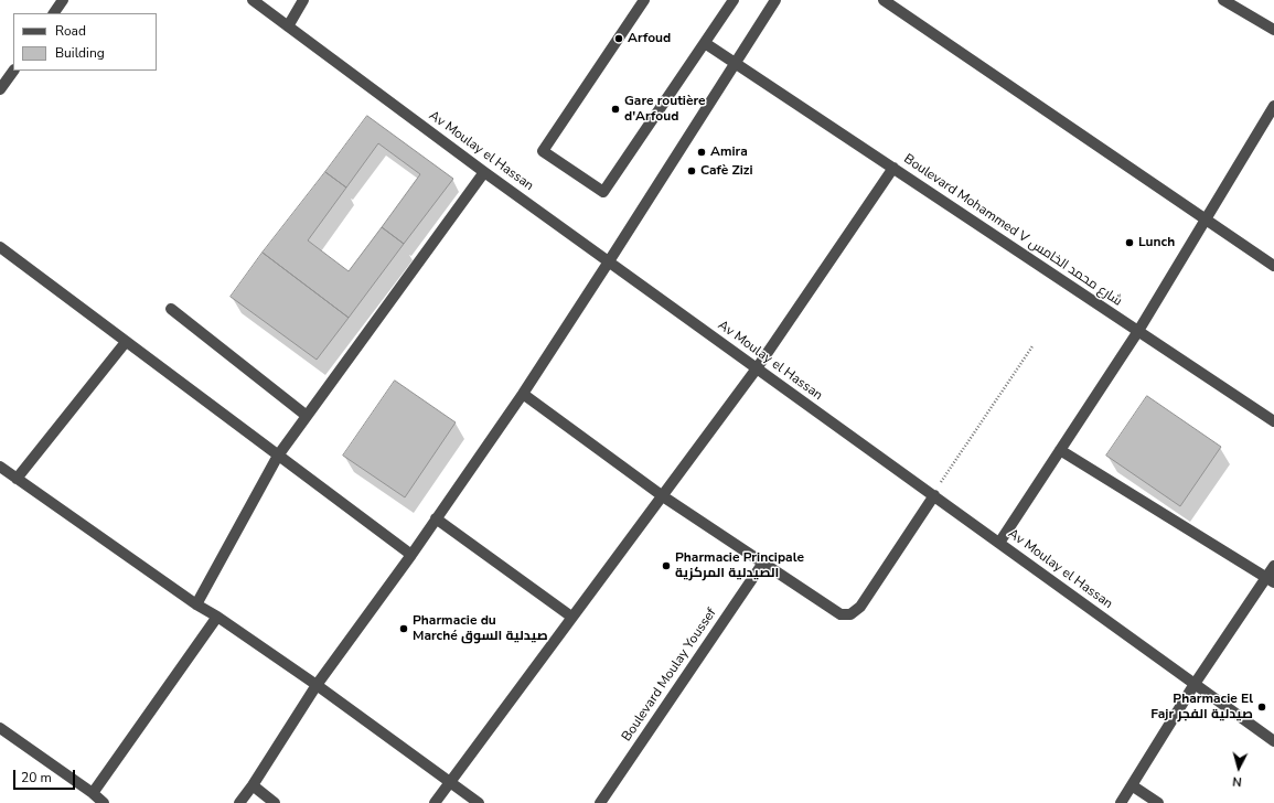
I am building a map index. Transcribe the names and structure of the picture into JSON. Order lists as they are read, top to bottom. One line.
{"streets":{"street":["Av Moulay el Hassan","Boulevard Mohammed V شارع محمد الخامس","Boulevard Moulay Youssef"]},"places":["Arfoud","Gare routière d'Arfoud","Amira","Cafè Zizi","Lunch","Pharmacie Principale الصيدلية المركزية","Pharmacie du Marché صيدلية السوق","Pharmacie El Fajr صيدلية الفجر"],"legend":["Road","Building"],"scale_bar":"20 m","north":"bottom"}
